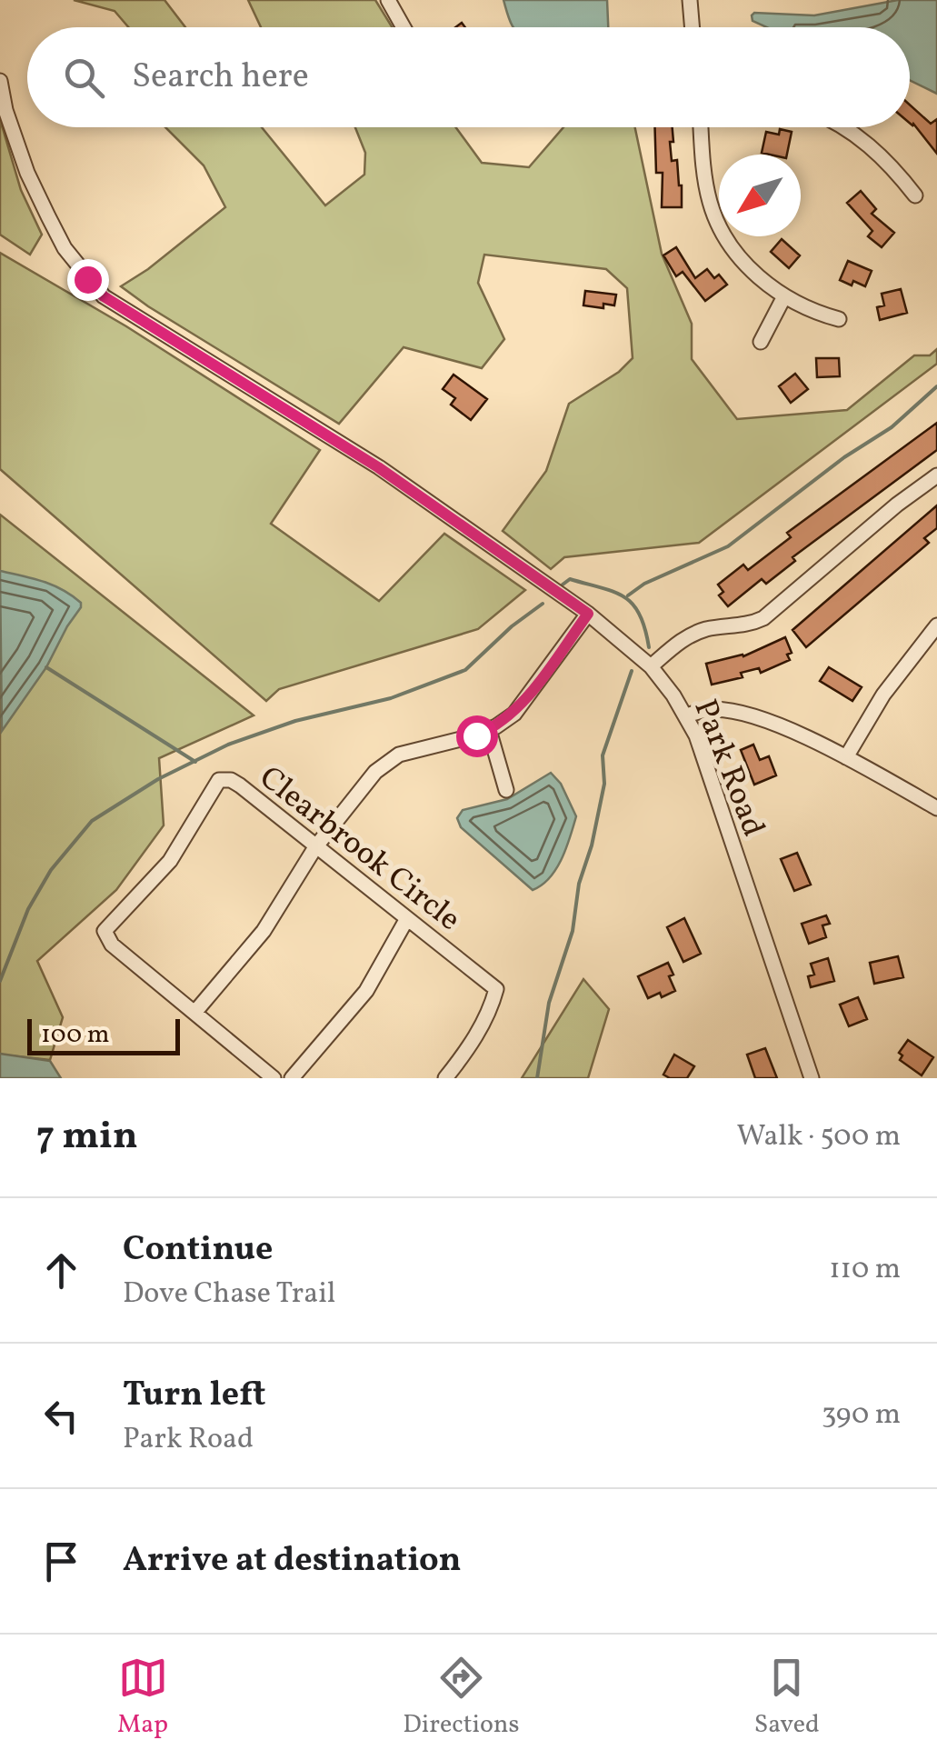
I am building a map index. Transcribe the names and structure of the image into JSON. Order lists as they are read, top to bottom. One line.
{"streets":{"street":["Park Road","Clearbrook Circle"]},"scale_bar":"100 m","north":"bottom left","page":{"search":"Search here","scale":"100 m","heading":["7 min","Walk · 500 m"],"list":[["Continue","Dove Chase Trail","110 m"],["Turn left","Park Road","390 m"],"Arrive at destination"],"nav":["Map","Directions","Saved"]}}
